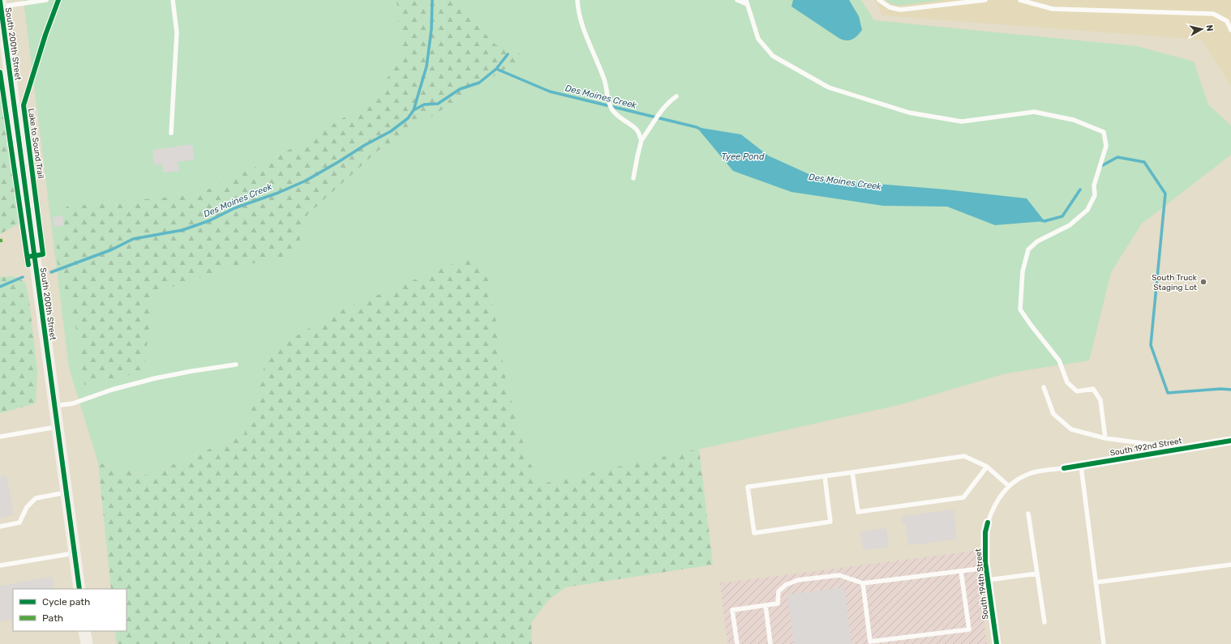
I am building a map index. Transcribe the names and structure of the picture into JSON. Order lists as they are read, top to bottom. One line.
{"streets":{"main road":["South 200th Street"],"street":["South 192nd Street","South 194th Street"],"cycle path":["Lake to Sound Trail"]},"water":["Des Moines Creek","Tyee Pond"],"places":["South Truck Staging Lot"],"legend":["Cycle path","Path"],"north":"right"}
